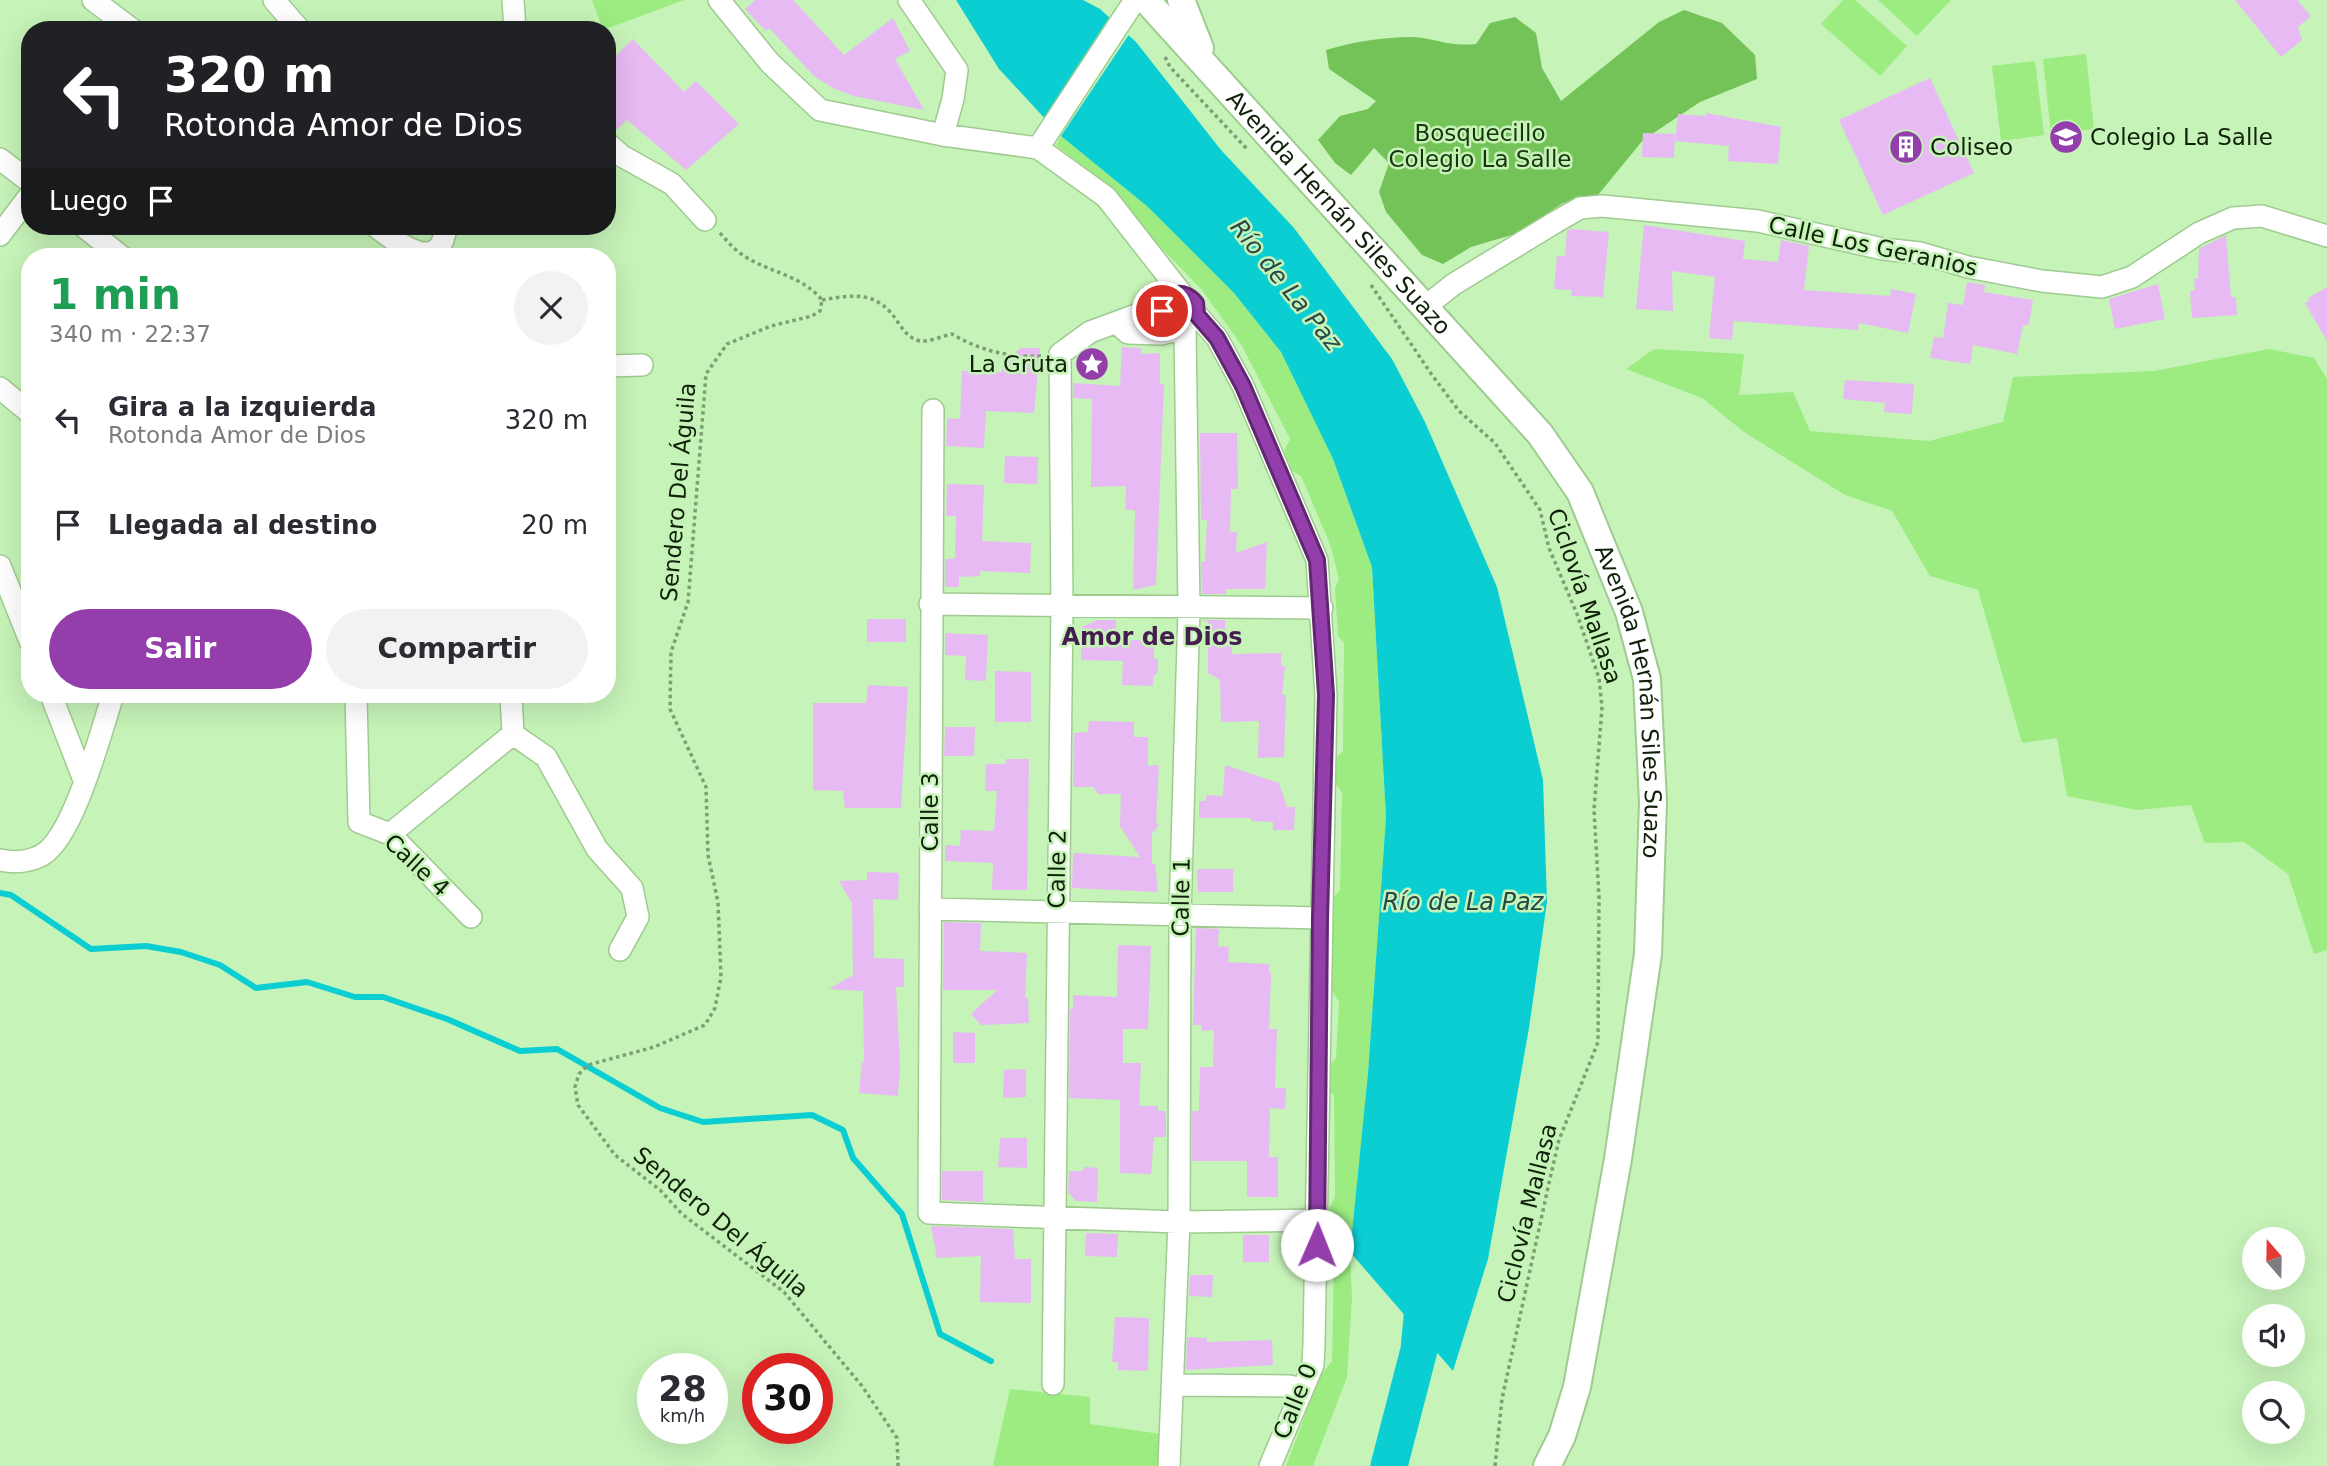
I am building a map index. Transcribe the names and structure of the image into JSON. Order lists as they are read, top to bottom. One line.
{"streets":{"main road":["Avenida Hernán Siles Suazo"],"street":["Calle Los Geranios","Calle 3","Calle 4","Calle 2","Calle 1","Calle 0"],"path":["Sendero Del Águila","Ciclovía Mallasa"]},"crossings":[["Avenida Hernán Siles Suazo","Calle Los Geranios"],["Calle 3","Calle 2"],["Calle 1","Calle 0"]],"districts":["Amor de Dios"],"water":["Río de La Paz"],"parks":["Bosquecillo Colegio La Salle"],"places":{"school or university":["Colegio La Salle"],"building":["Coliseo"],"place":["La Gruta"]},"north":"top","page":{"turn":["320 m","Rotonda Amor de Dios"],"then":"Luego","heading":["1 min","340 m · 22:37"],"list":[{"name":"Gira a la izquierda","note":"Rotonda Amor de Dios","value":"320 m"},{"name":"Llegada al destino","value":"20 m"}],"buttons":["Salir","Compartir"],"speed":"28 km/h","limit":"30"}}
